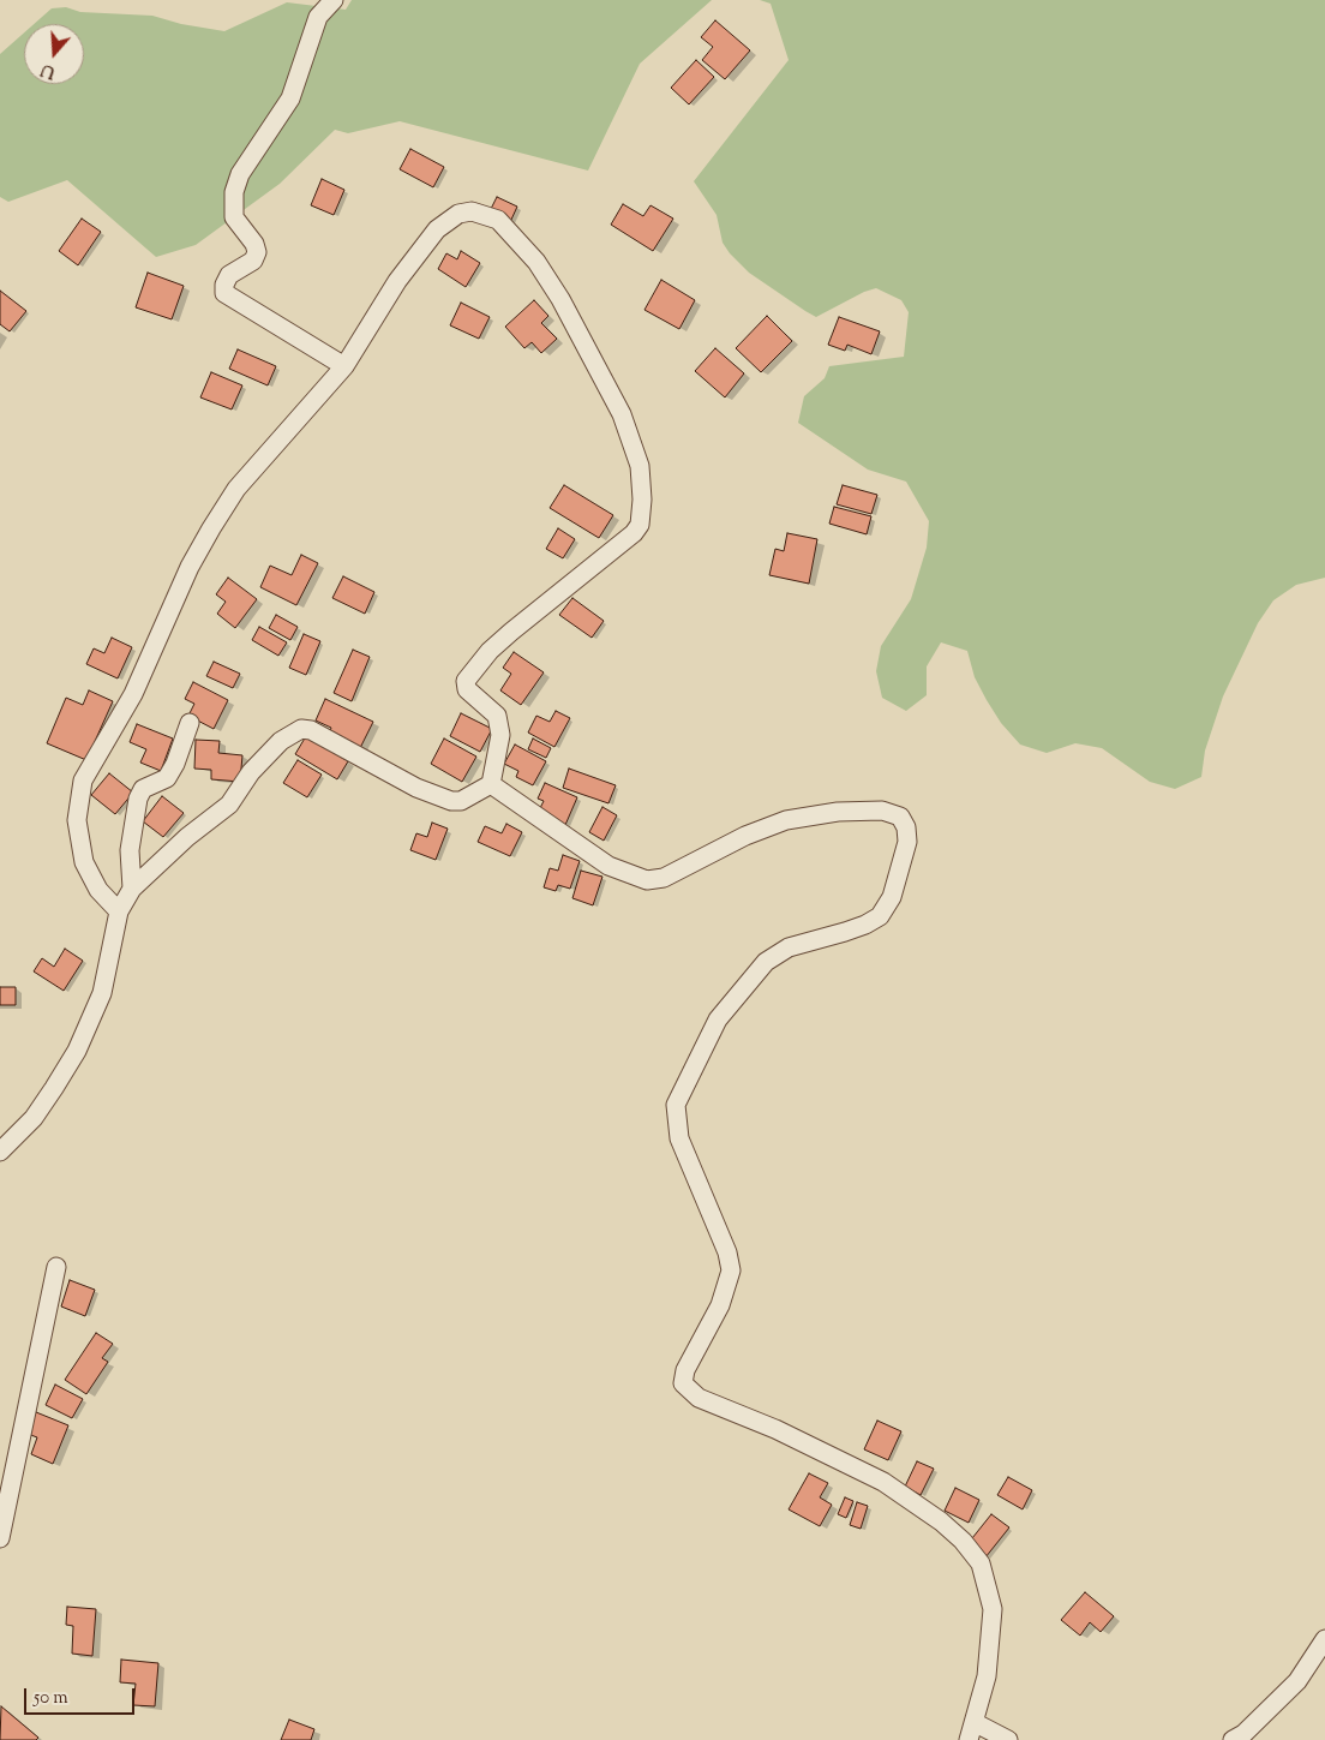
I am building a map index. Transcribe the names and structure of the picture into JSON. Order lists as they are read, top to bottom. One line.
{"scale_bar":"50 m","north":"bottom"}
